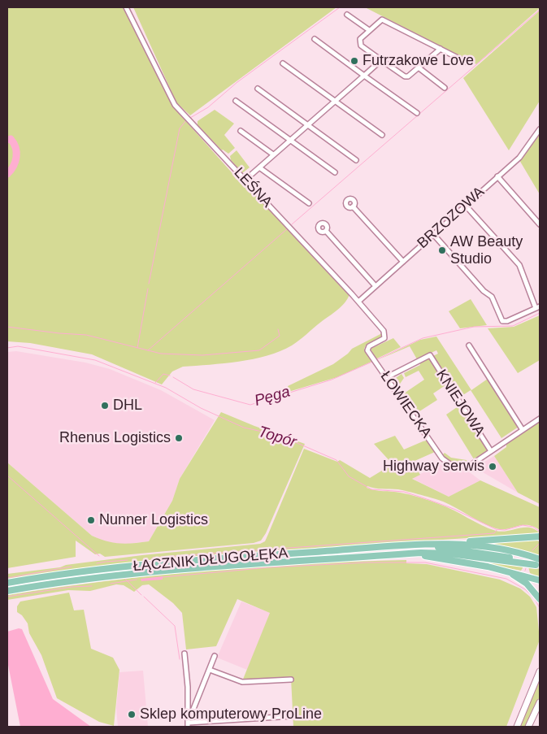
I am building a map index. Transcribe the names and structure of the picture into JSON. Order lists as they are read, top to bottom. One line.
{"streets":{"main road":["ŁĄCZNIK DŁUGOŁĘKA"],"street":["LEŚNA","BRZOZOWA","KNIEJOWA","ŁOWIECKA"]},"crossings":[["LEŚNA","BRZOZOWA"],["LEŚNA","ŁOWIECKA"],["KNIEJOWA","ŁOWIECKA"]],"water":["Pęga","Topór"],"places":["Futrzakowe Love","AW Beauty Studio","DHL","Rhenus Logistics","Highway serwis","Nunner Logistics","Sklep komputerowy ProLine"]}
